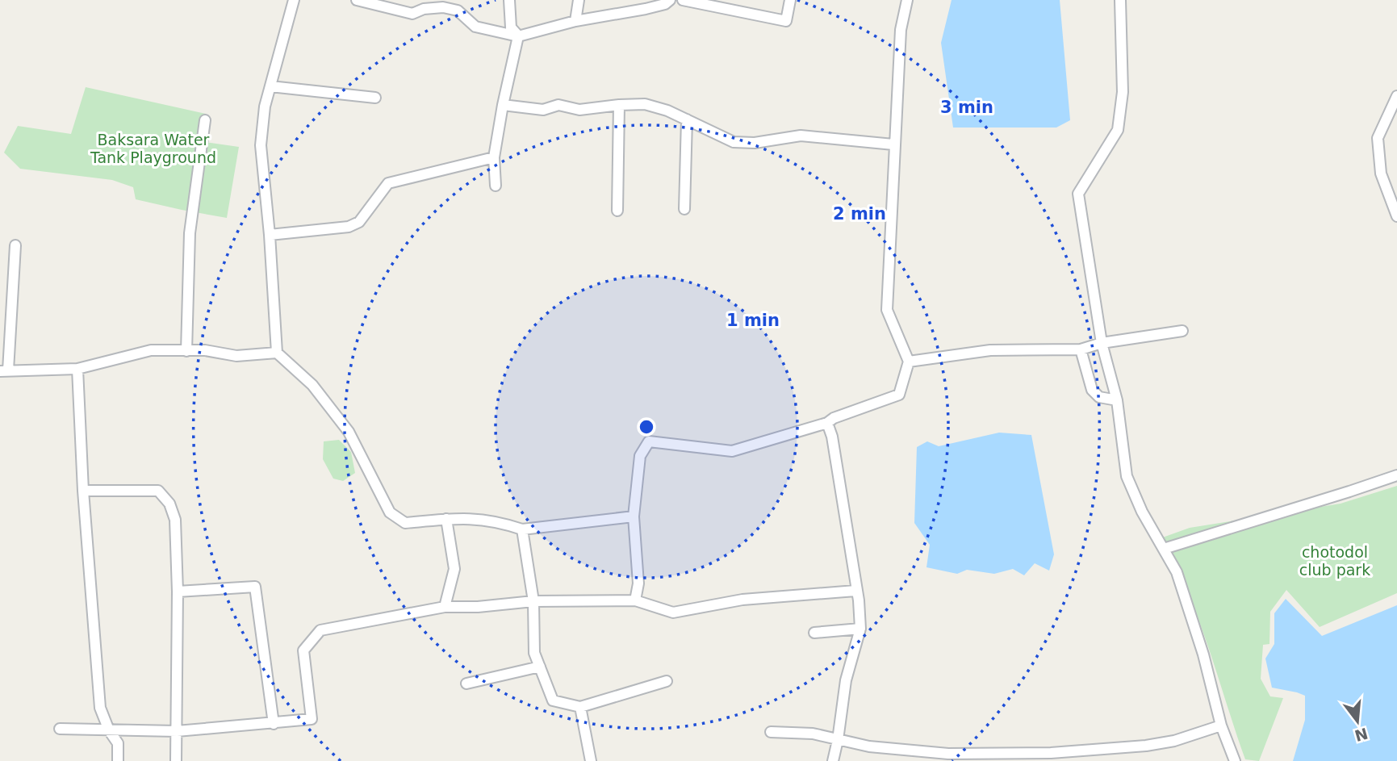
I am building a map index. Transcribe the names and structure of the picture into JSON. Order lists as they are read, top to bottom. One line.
{"parks":["Baksara Water Tank Playground","chotodol club park"],"north":"bottom","rings":["3 min","2 min","1 min"]}
